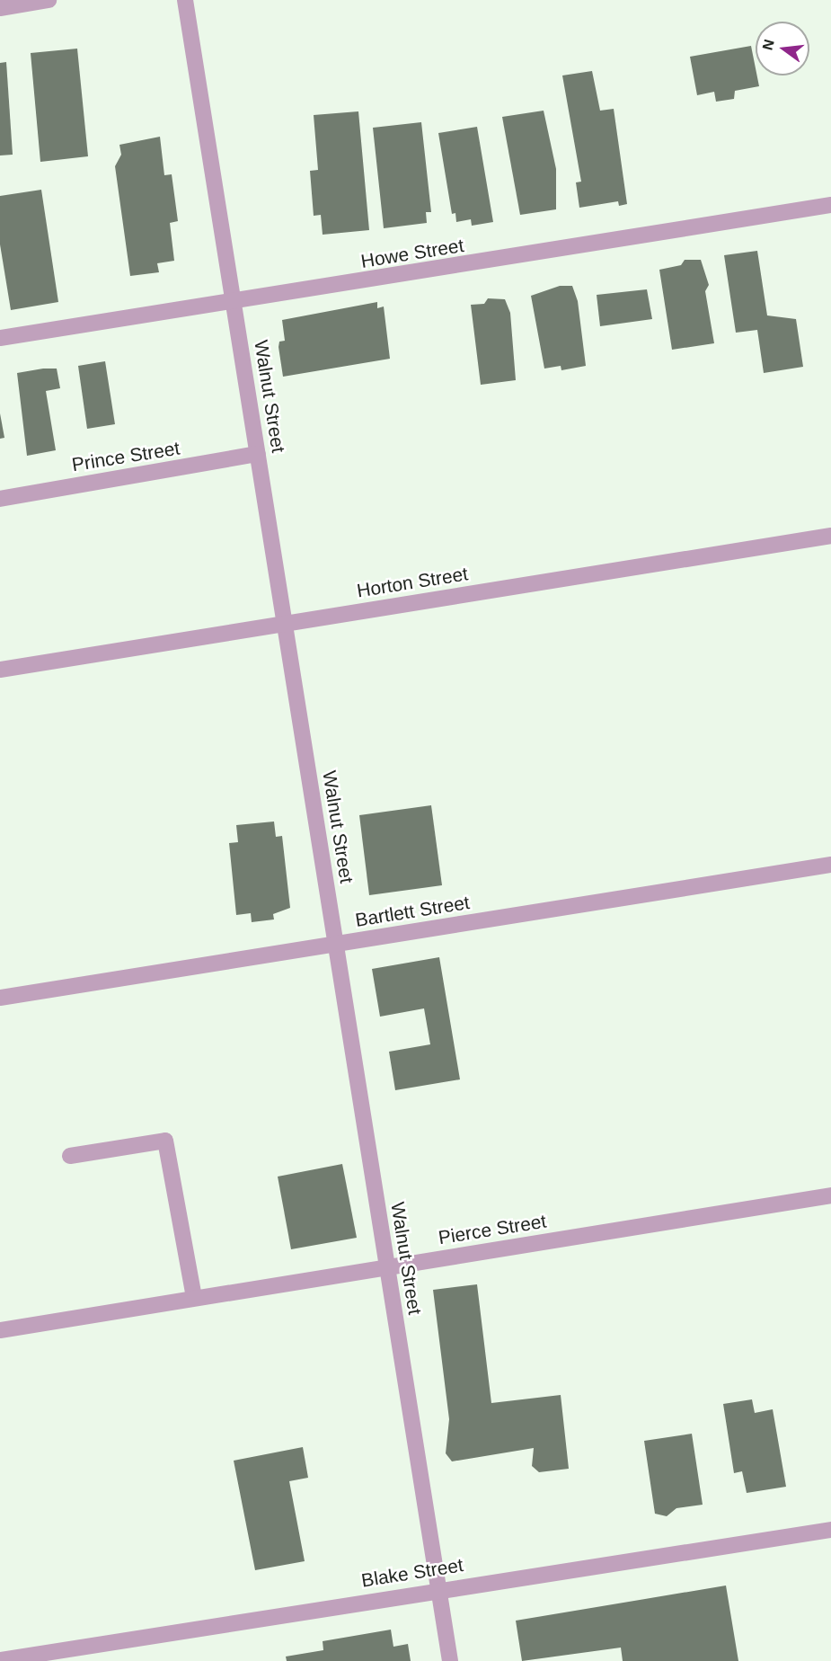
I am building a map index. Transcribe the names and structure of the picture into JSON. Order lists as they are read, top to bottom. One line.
{"streets":{"street":["Howe Street","Walnut Street","Prince Street","Horton Street","Bartlett Street","Pierce Street","Blake Street"]},"crossings":[["Howe Street","Walnut Street"],["Walnut Street","Prince Street"],["Walnut Street","Horton Street"],["Walnut Street","Bartlett Street"],["Walnut Street","Pierce Street"],["Walnut Street","Blake Street"]],"north":"left"}
